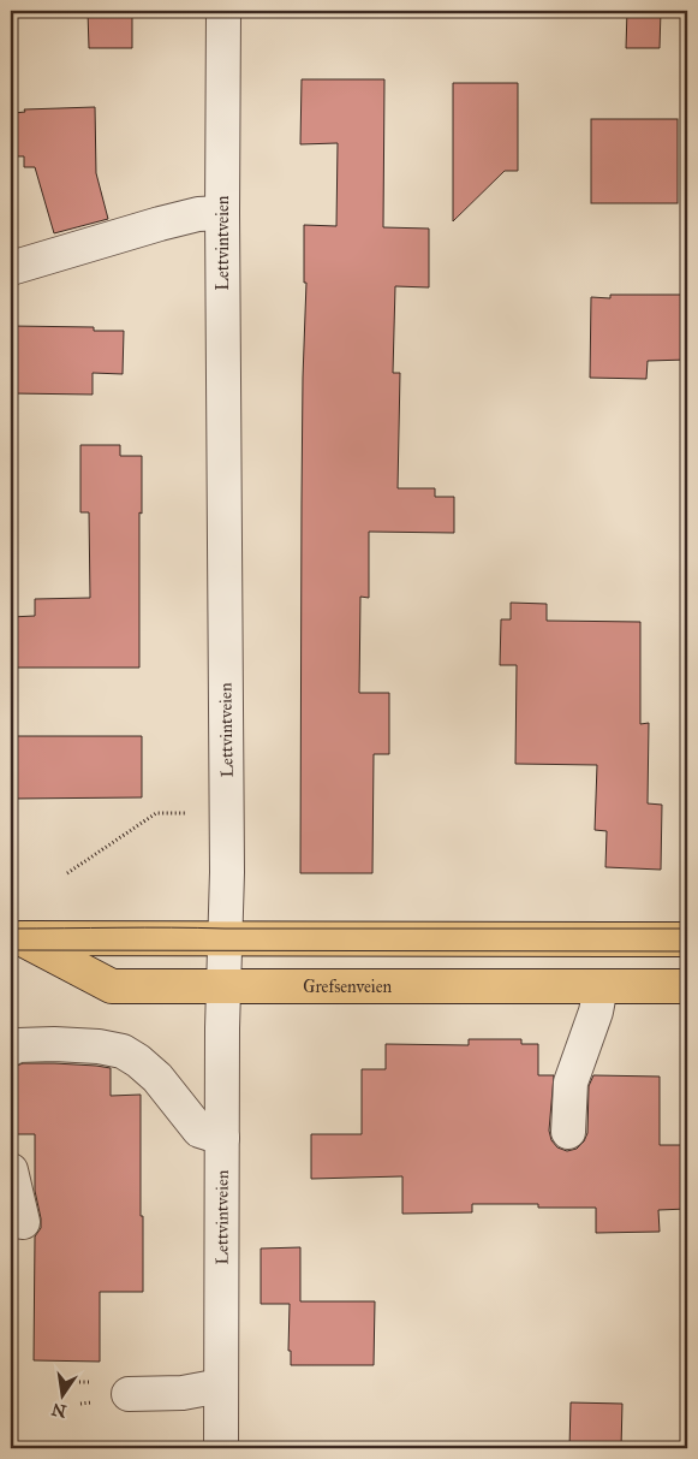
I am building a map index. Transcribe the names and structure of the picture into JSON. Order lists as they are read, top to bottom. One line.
{"streets":{"main road":["Grefsenveien"],"street":["Lettvintveien"]},"crossings":[["Lettvintveien","Grefsenveien"]],"north":"bottom"}
